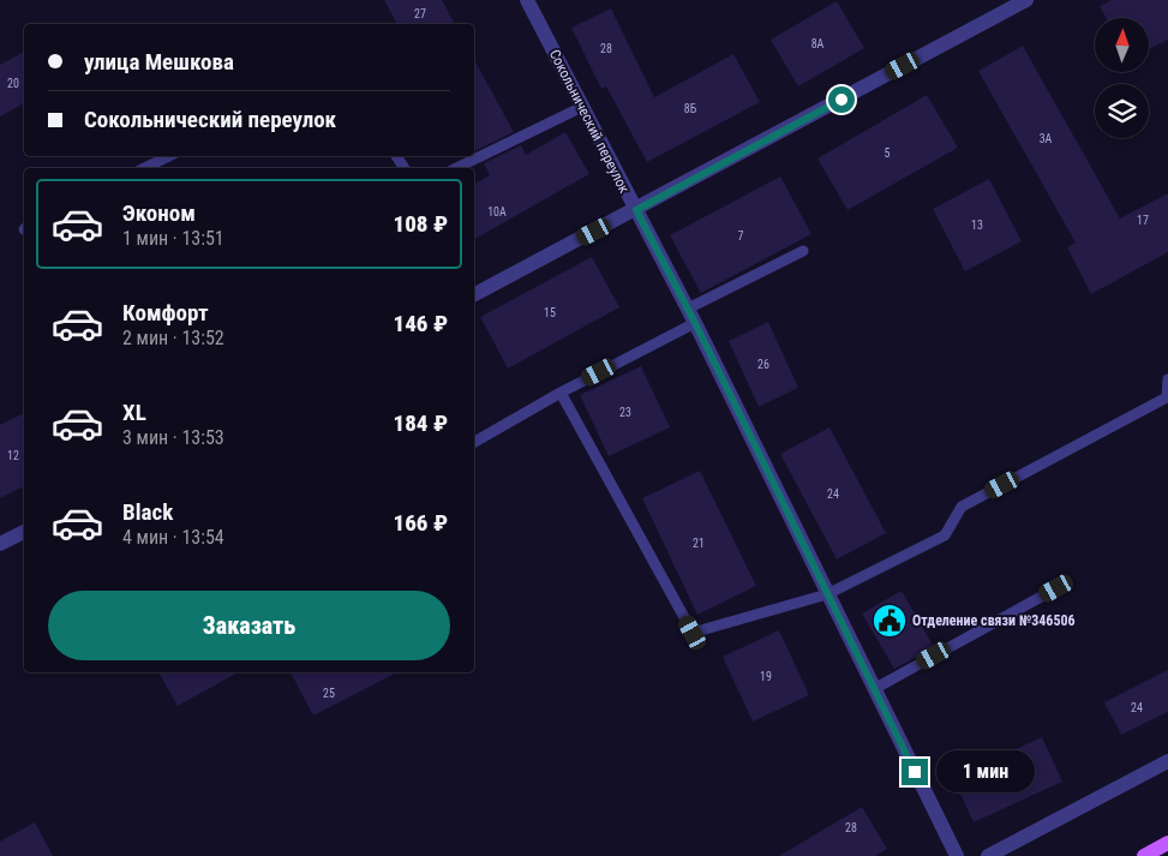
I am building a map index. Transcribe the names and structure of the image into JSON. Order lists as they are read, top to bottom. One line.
{"streets":{"street":["Сокольнический переулок"]},"places":{"public building":["Отделение связи №346506"]},"house_numbers":["27","8А","28","20","8Б","3А","5","10А","17","13","7","15","26","23","12","24","21","19","25","24","28"],"north":"top","page":{"banner":["улица Мешкова","Сокольнический переулок"],"list":[{"name":"Эконом","note":"1 мин · 13:51","value":"108 ₽"},{"name":"Комфорт","note":"2 мин · 13:52","value":"146 ₽"},{"name":"XL","note":"3 мин · 13:53","value":"184 ₽"},{"name":"Black","note":"4 мин · 13:54","value":"166 ₽"}],"buttons":"Заказать","bubble":"1 мин"}}
